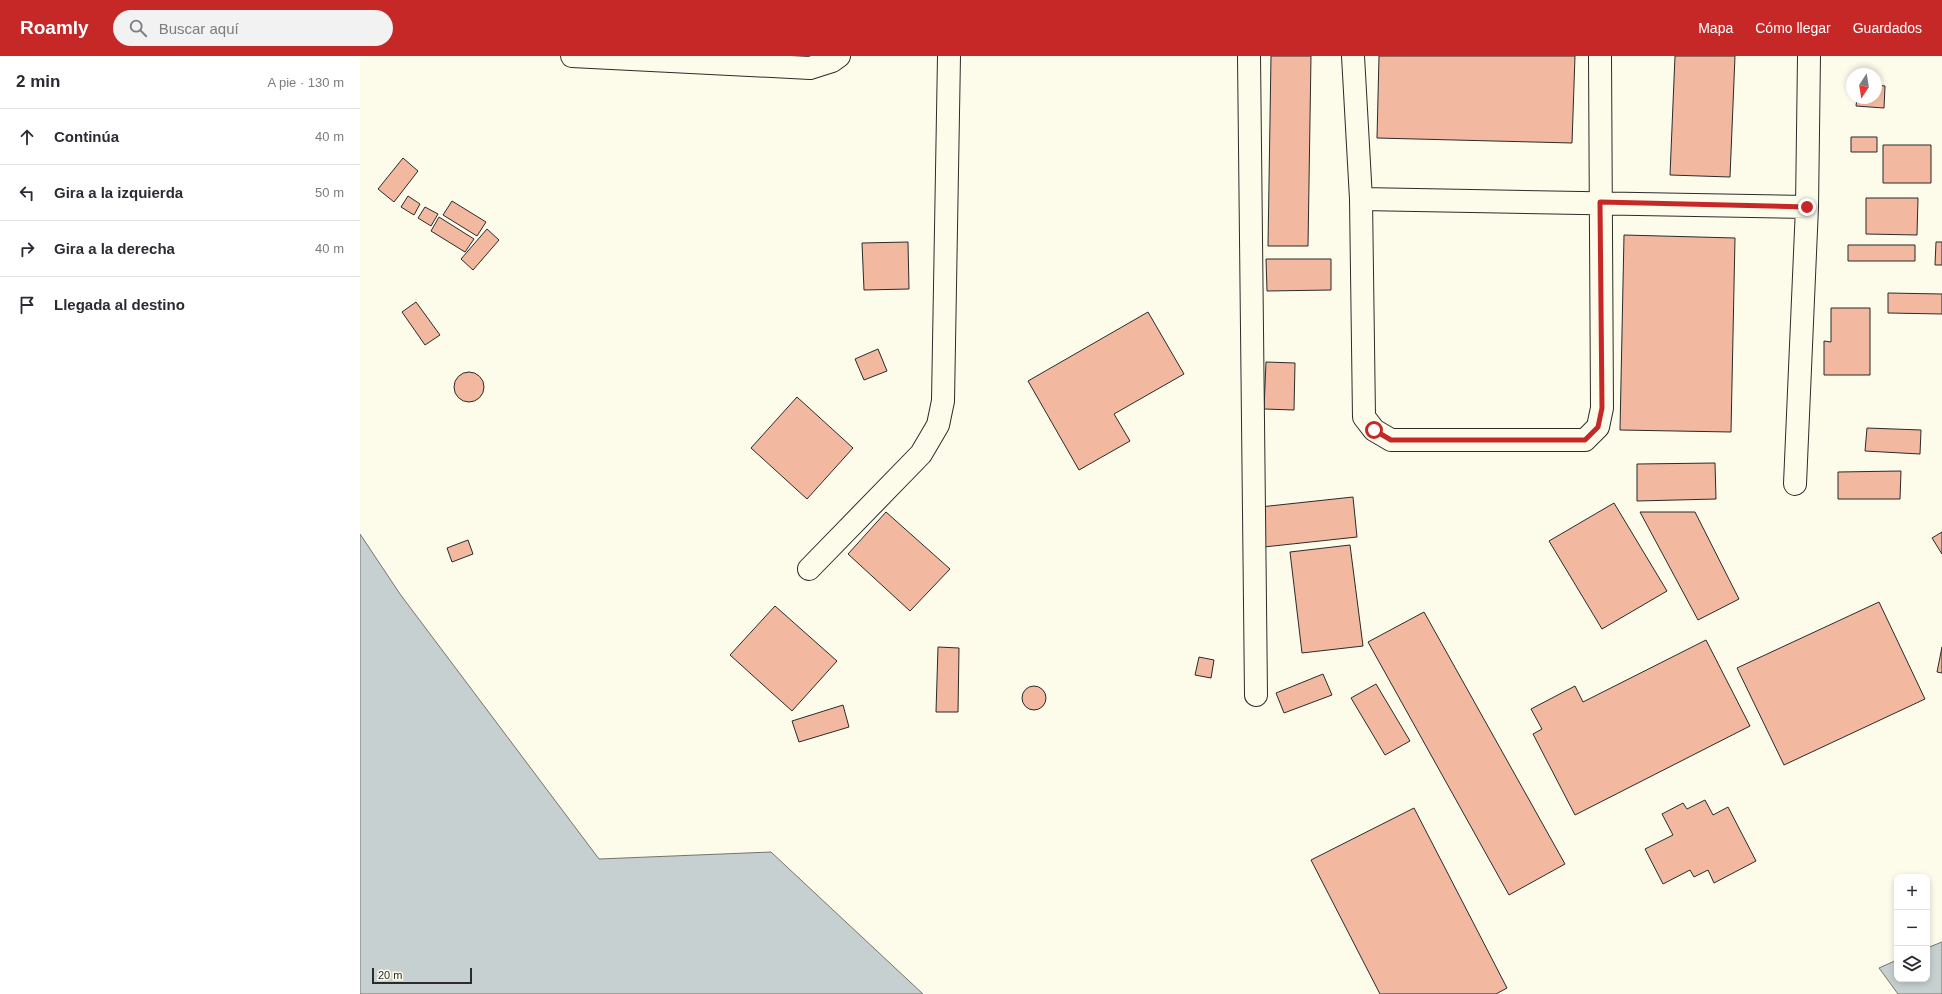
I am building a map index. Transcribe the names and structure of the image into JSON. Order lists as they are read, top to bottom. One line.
{"scale_bar":"20 m","north":"bottom","page":{"header":"Roamly","search":"Buscar aquí","nav":["Mapa","Cómo llegar","Guardados"],"heading":["2 min","A pie · 130 m"],"list":[["Continúa","40 m"],["Gira a la izquierda","50 m"],["Gira a la derecha","40 m"],"Llegada al destino"],"map_buttons":["+","−"],"scale":"20 m"}}
